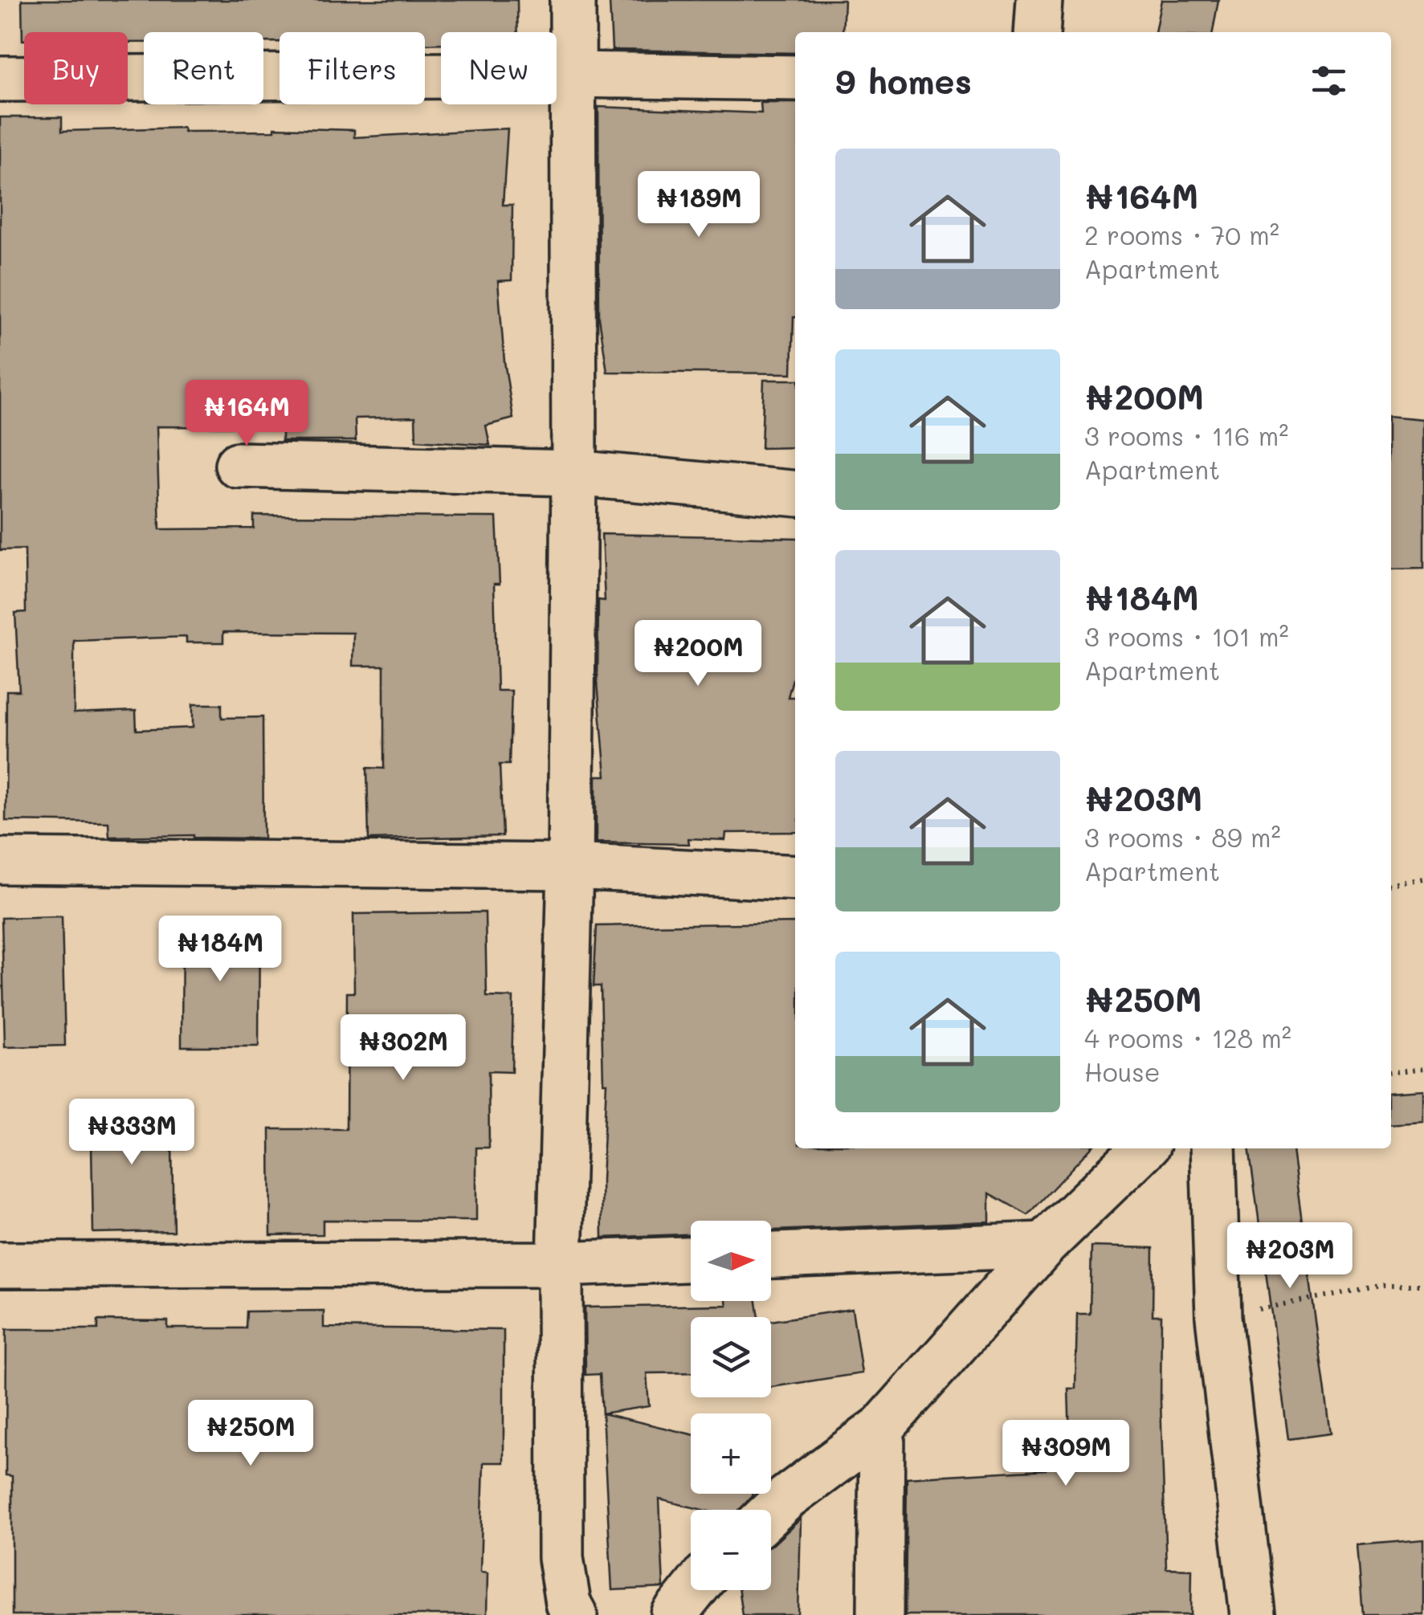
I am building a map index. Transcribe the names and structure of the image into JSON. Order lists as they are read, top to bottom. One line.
{"north":"right","page":{"chip":["Buy","Rent","Filters","New"],"heading":"9 homes","list":[{"name":"₦164M","note":"2 rooms · 70 m² · Apartment"},{"name":"₦200M","note":"3 rooms · 116 m² · Apartment"},{"name":"₦184M","note":"3 rooms · 101 m² · Apartment"},{"name":"₦203M","note":"3 rooms · 89 m² · Apartment"},{"name":"₦250M","note":"4 rooms · 128 m² · House"}],"price":["₦189M","₦164M","₦200M","₦184M","₦302M","₦333M","₦203M","₦250M","₦309M"],"map_buttons":["+","−"]}}
